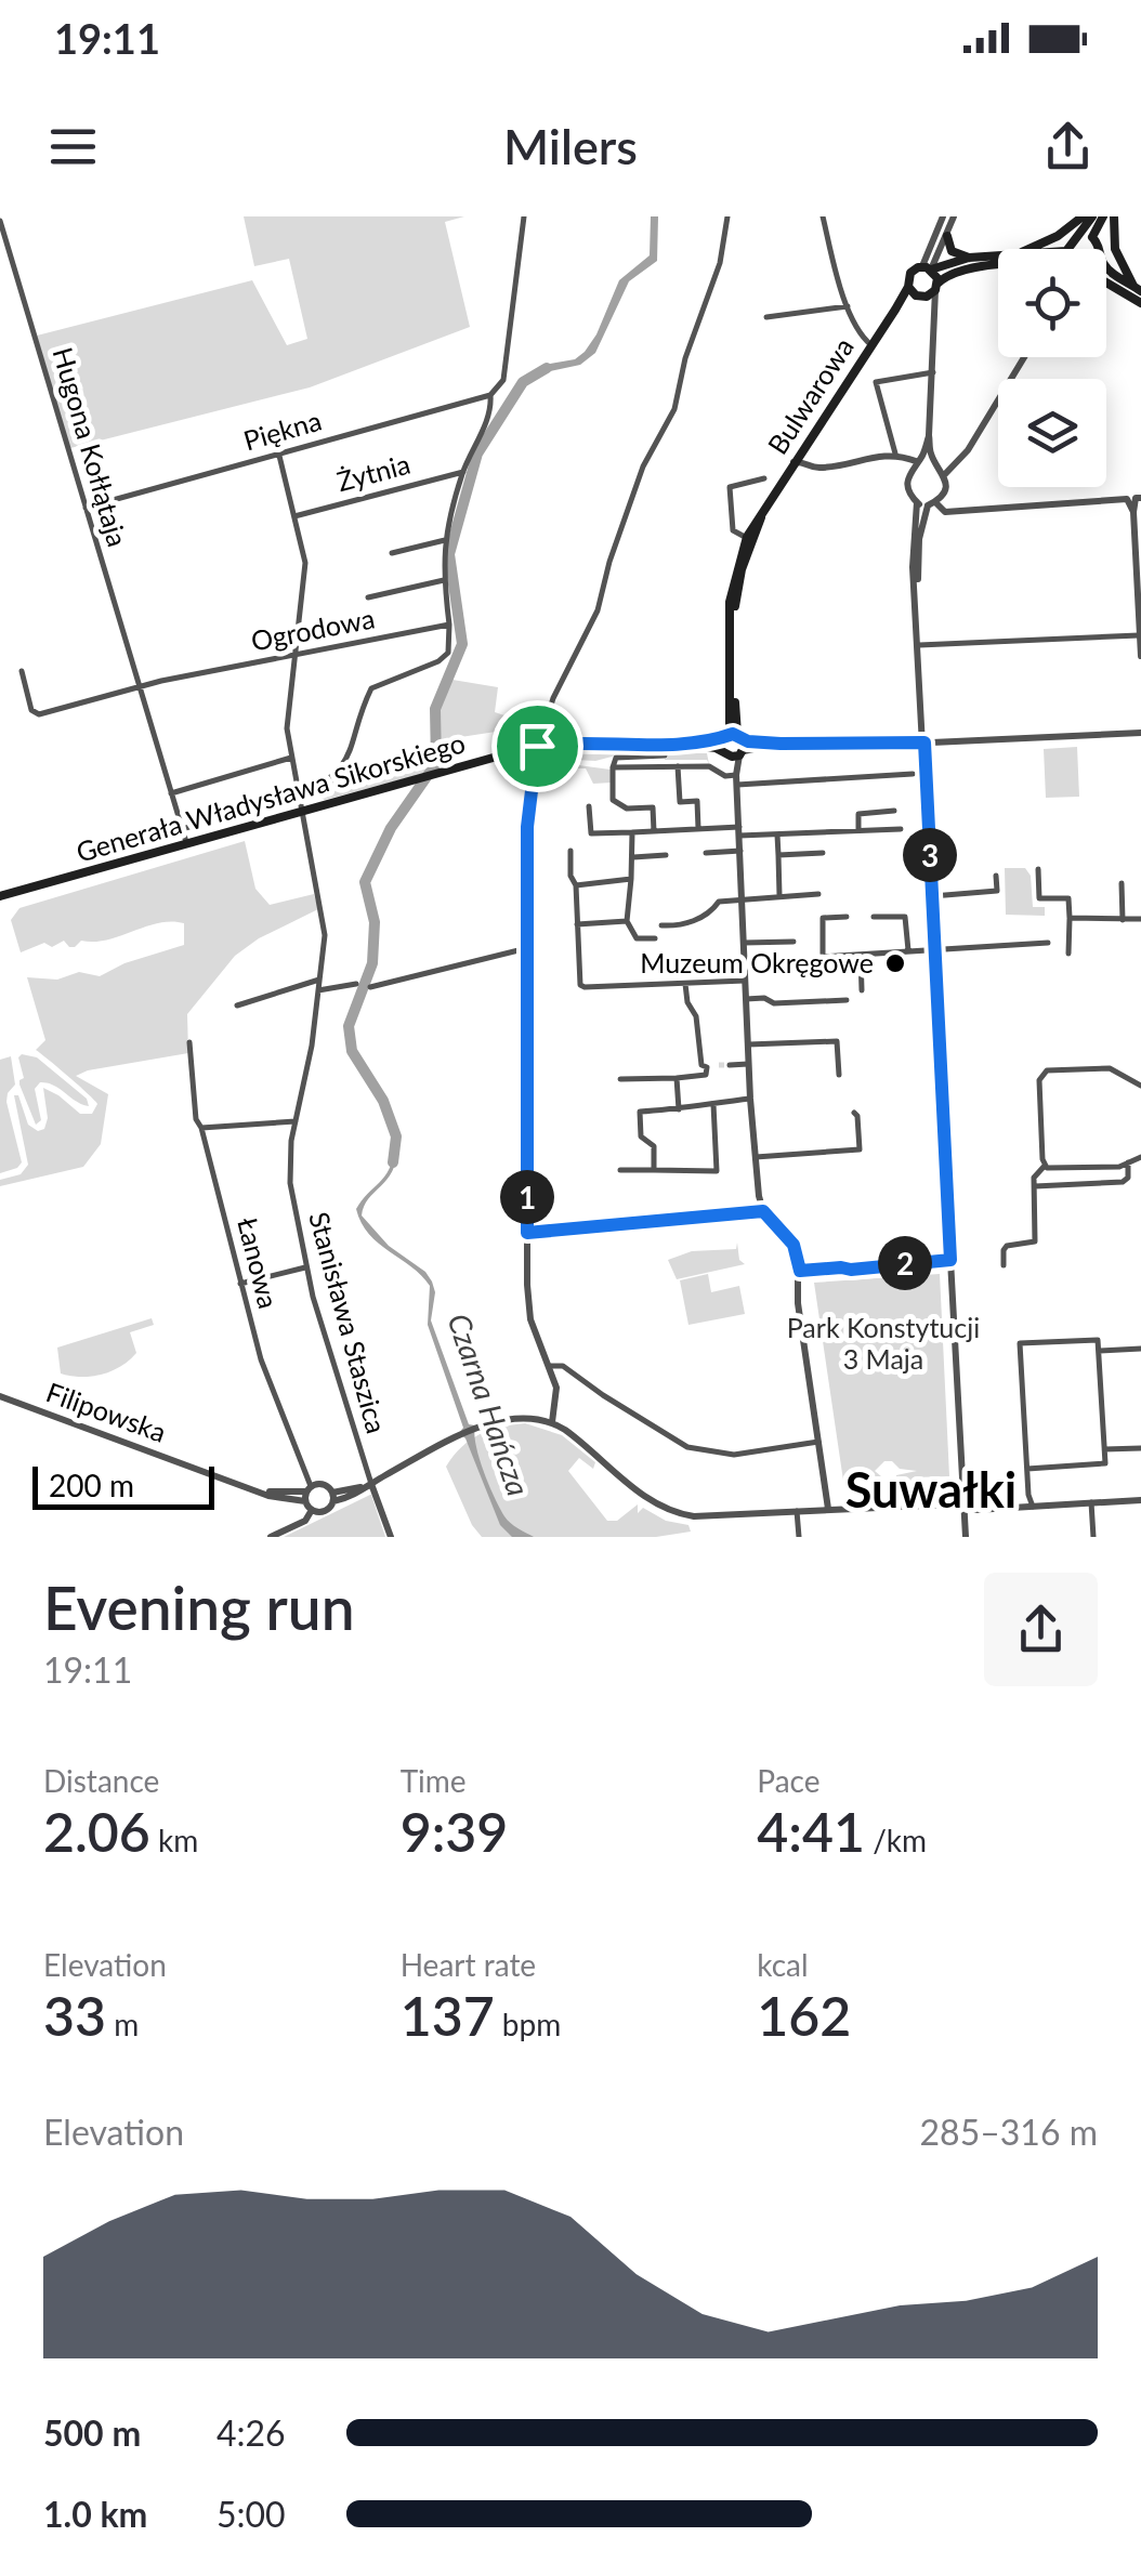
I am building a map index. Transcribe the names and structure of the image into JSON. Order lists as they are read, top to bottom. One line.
{"streets":{"main road":["Bulwarowa","Generała Władysława Sikorskiego"],"street":["Piękna","Hugona Kołłątaja","Żytnia","Ogrodowa","Łanowa","Stanisława Staszica","Filipowska"]},"crossings":[["Bulwarowa","Generała Władysława Sikorskiego"],["Piękna","Hugona Kołłątaja"],["Piękna","Stanisława Staszica"],["Hugona Kołłątaja","Ogrodowa"],["Hugona Kołłątaja","Generała Władysława Sikorskiego"],["Żytnia","Stanisława Staszica"],["Ogrodowa","Stanisława Staszica"],["Generała Władysława Sikorskiego","Stanisława Staszica"],["Łanowa","Filipowska"]],"districts":["Suwałki"],"water":["Czarna Hańcza"],"parks":["Park Konstytucji 3 Maja"],"places":["Muzeum Okręgowe"],"scale_bar":"200 m","page":{"status":"19:11","header":"Milers","pins":["3","1","2"],"scale":"200 m","heading":["Evening run","19:11"],"stats":[["Distance","2.06 km"],["Time","9:39"],["Pace","4:41 /km"],["Elevation","33 m"],["Heart rate","137 bpm"],["kcal","162"]],"chart":["Elevation","285–316 m"],"list":[{"name":"500 m","note":"4:26"},{"name":"1.0 km","note":"5:00"}]}}
